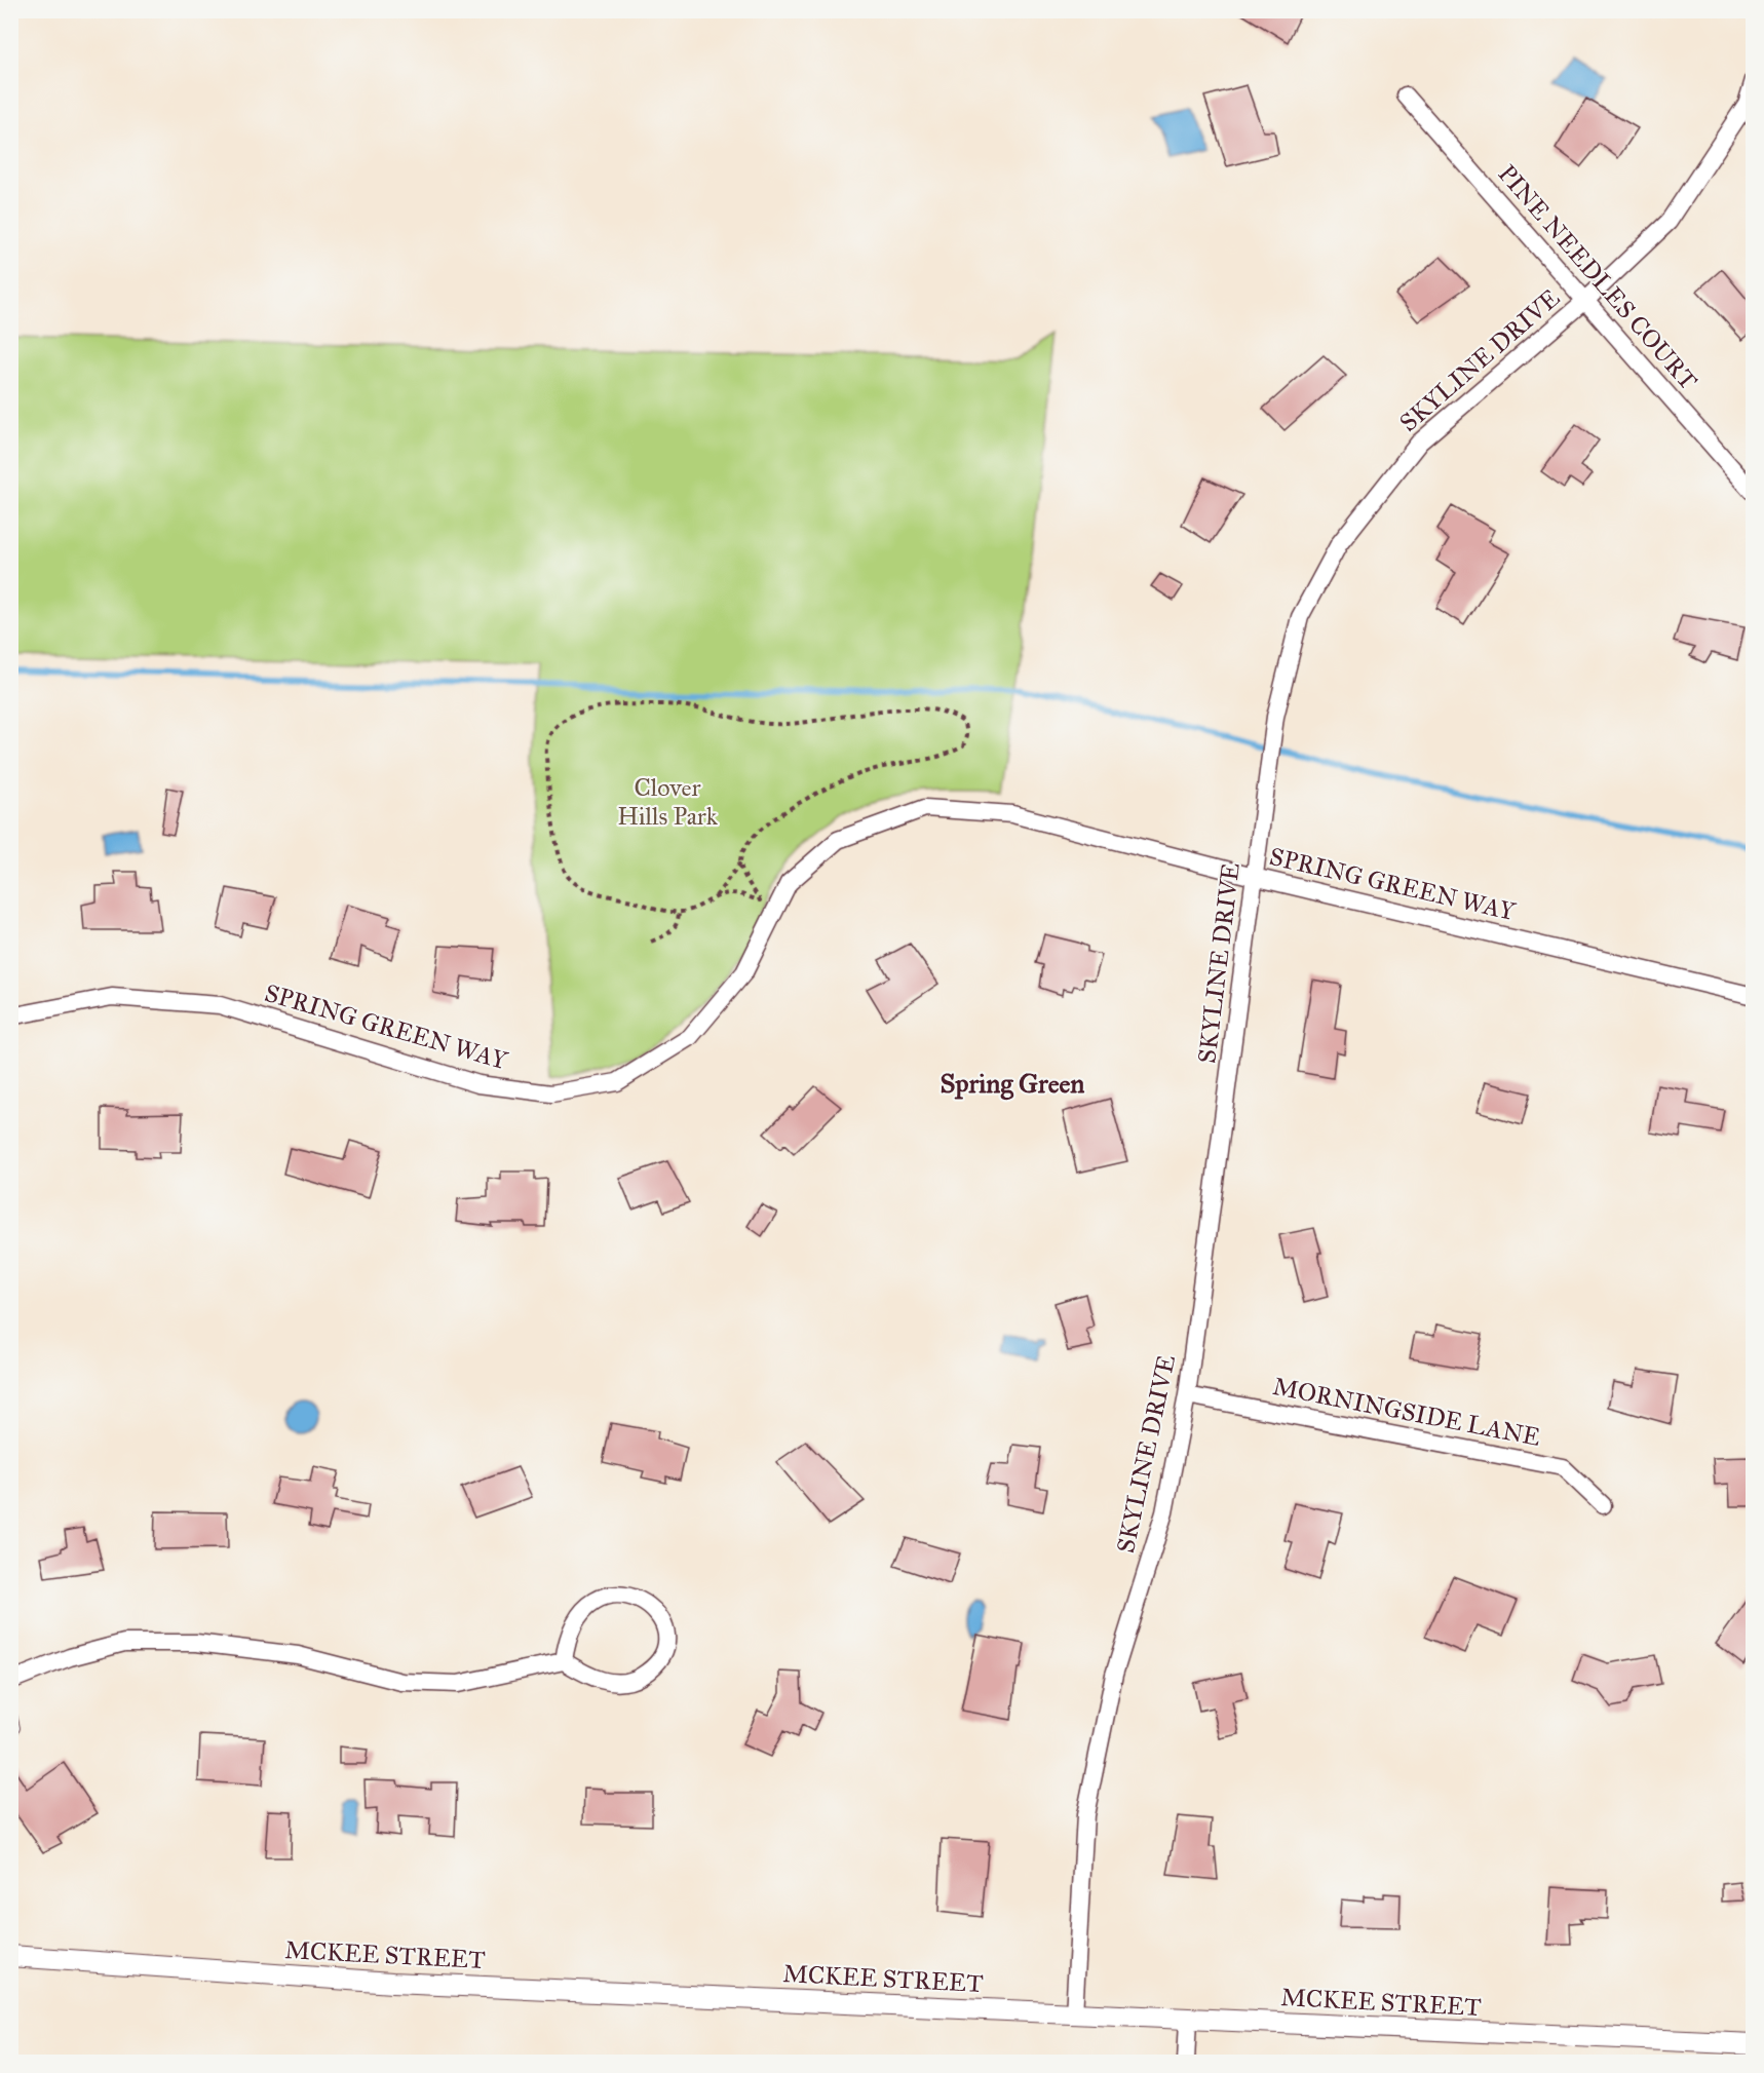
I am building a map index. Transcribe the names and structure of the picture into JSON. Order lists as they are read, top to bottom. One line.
{"streets":{"street":["PINE NEEDLES COURT","SKYLINE DRIVE","SPRING GREEN WAY","MORNINGSIDE LANE","MCKEE STREET"]},"crossings":[["PINE NEEDLES COURT","SKYLINE DRIVE"],["SKYLINE DRIVE","SPRING GREEN WAY"],["SKYLINE DRIVE","MORNINGSIDE LANE"],["SKYLINE DRIVE","MCKEE STREET"]],"districts":["Spring Green"],"parks":["Clover Hills Park"]}
